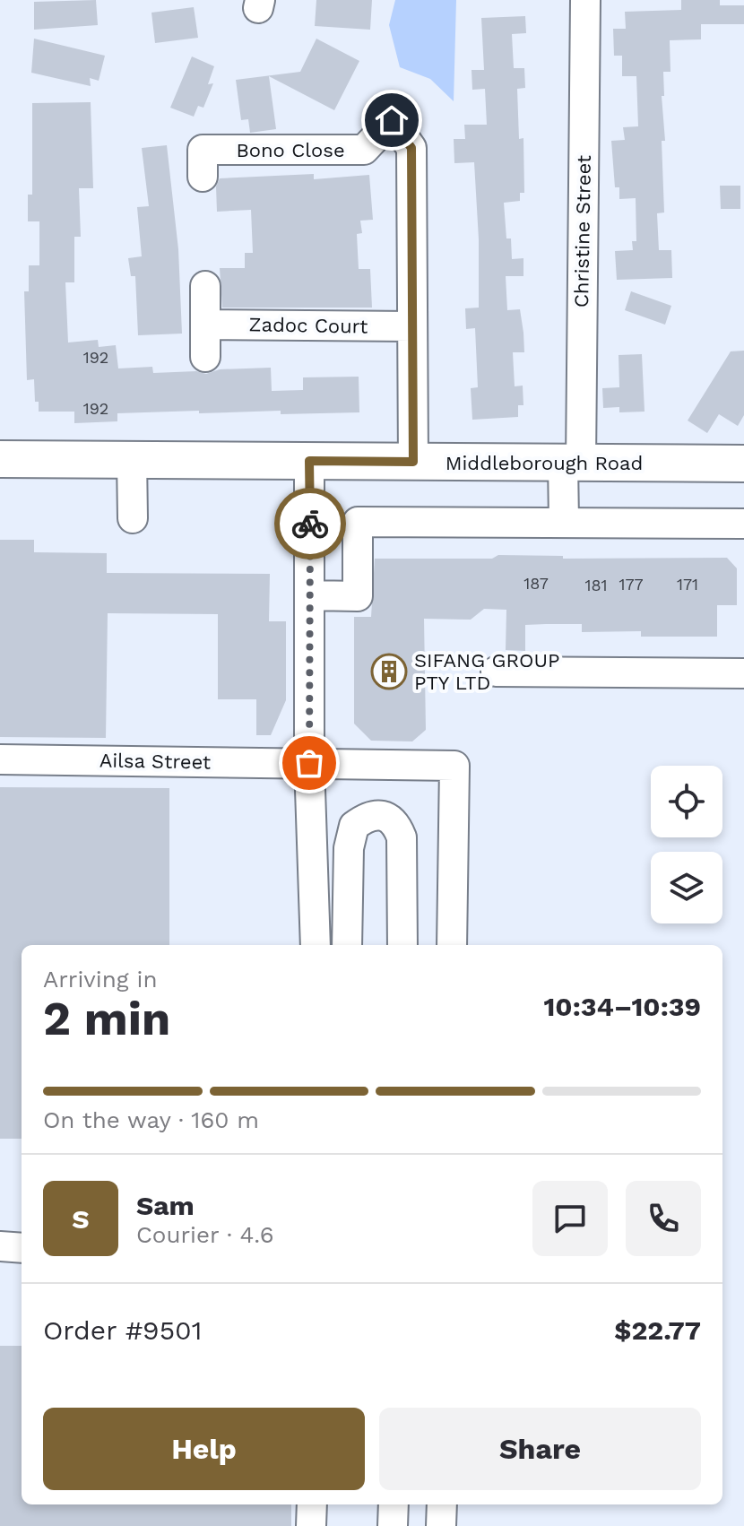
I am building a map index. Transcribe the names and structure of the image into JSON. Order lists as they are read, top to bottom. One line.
{"streets":{"main road":["Middleborough Road"],"street":["Bono Close","Christine Street","Zadoc Court","Ailsa Street"]},"crossings":[["Bono Close","Zadoc Court"],["Christine Street","Middleborough Road"]],"places":{"building":["SIFANG GROUP PTY LTD"]},"house_numbers":["192","192","187","177","171","181"],"page":{"heading":["2 min","Arriving in","10:34–10:39"],"panel":["Sam","Courier · 4.6","Order #9501","$22.77"],"bar":"On the way · 160 m","round":"S","buttons":["Help","Share"]}}
